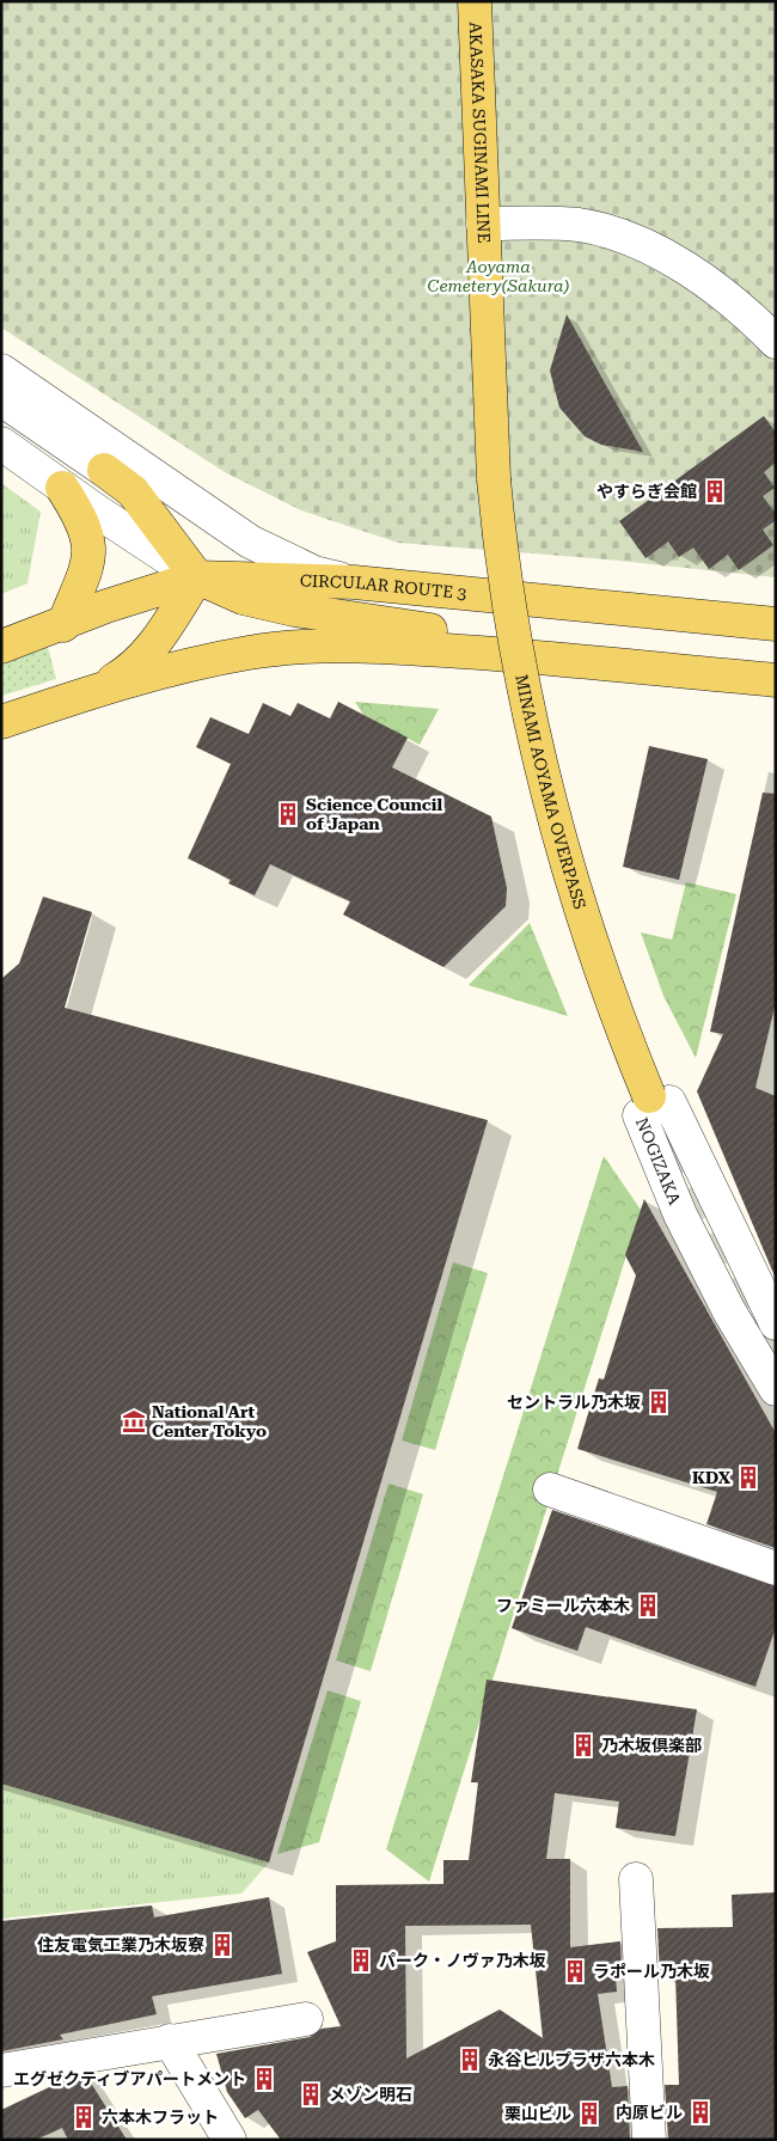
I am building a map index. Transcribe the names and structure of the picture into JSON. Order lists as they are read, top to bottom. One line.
{"streets":{"main road":["AKASAKA SUGINAMI LINE","CIRCULAR ROUTE 3","MINAMI AOYAMA OVERPASS"],"street":["NOGIZAKA"]},"crossings":[["AKASAKA SUGINAMI LINE","MINAMI AOYAMA OVERPASS"]],"parks":["Aoyama Cemetery(Sakura)"],"places":{"building":["やすらぎ会館","Science Council of Japan","セントラル乃木坂","KDX","ファミール六本木","乃木坂倶楽部","住友電気工業乃木坂寮","パーク・ノヴァ乃木坂","ラポール乃木坂","永谷ヒルプラザ六本木","エグゼクティブアパートメント","メゾン明石","内原ビル","栗山ビル","六本木フラット"],"museum":["National Art Center Tokyo"]}}
